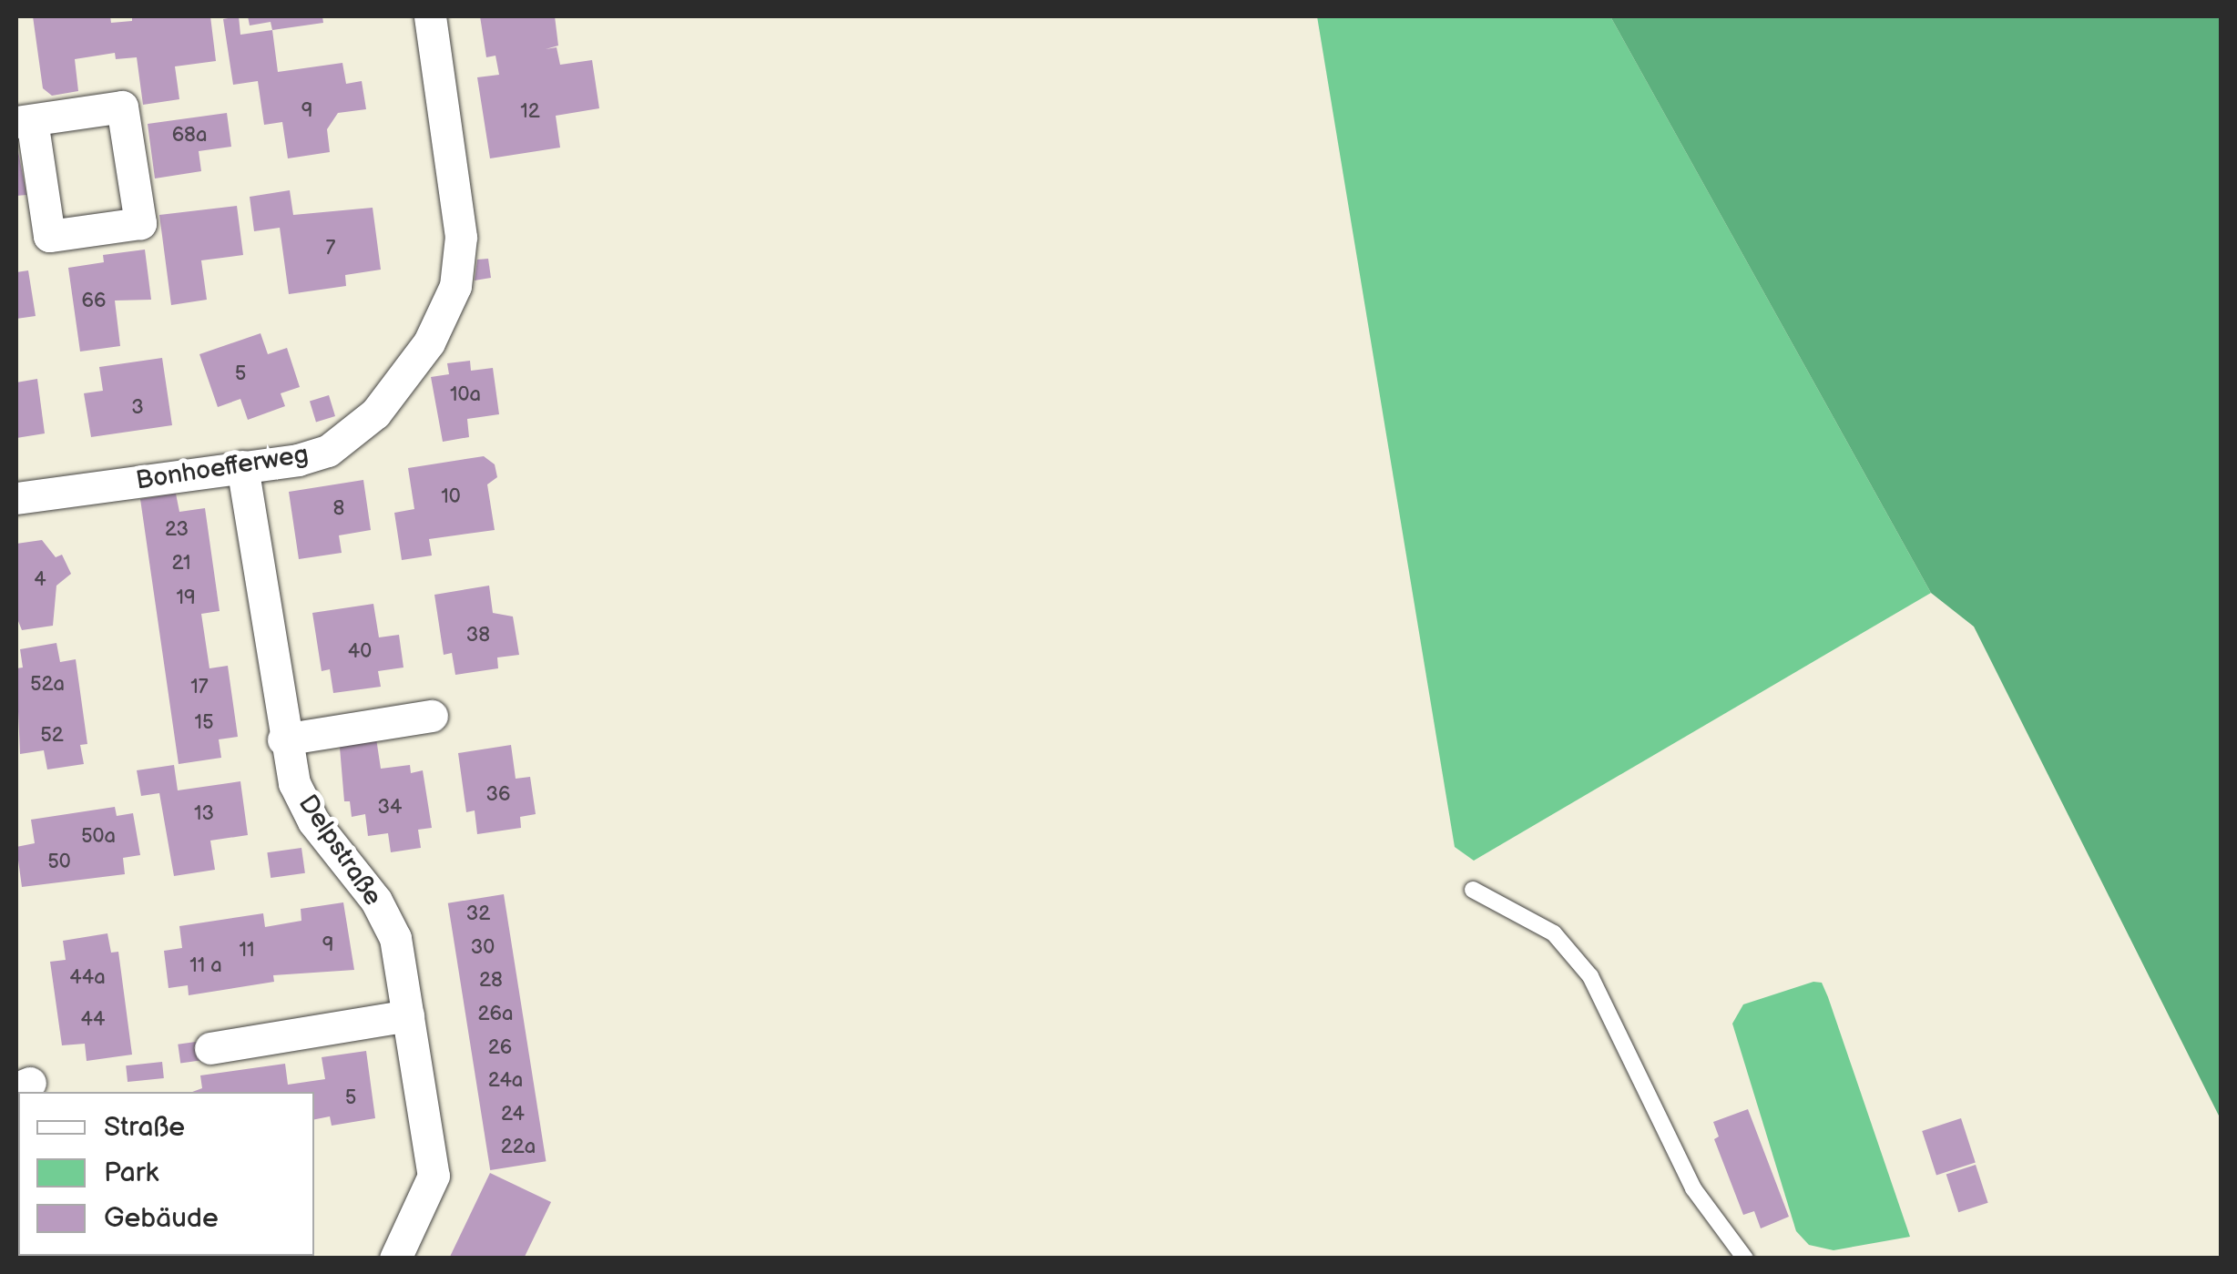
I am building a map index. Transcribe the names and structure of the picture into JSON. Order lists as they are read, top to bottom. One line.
{"streets":{"street":["Bonhoefferweg","Delpstraße"]},"crossings":[["Bonhoefferweg","Delpstraße"]],"house_numbers":["9","12","68a","7","66","5","10a","3","10","8","23","21","4","19","38","40","52a","17","15","52","36","34","13","50a","50","32","9","30","11","11 a","44a","28","26a","44","26","24a","5","24","22a"],"legend":["Straße","Park","Gebäude"]}
